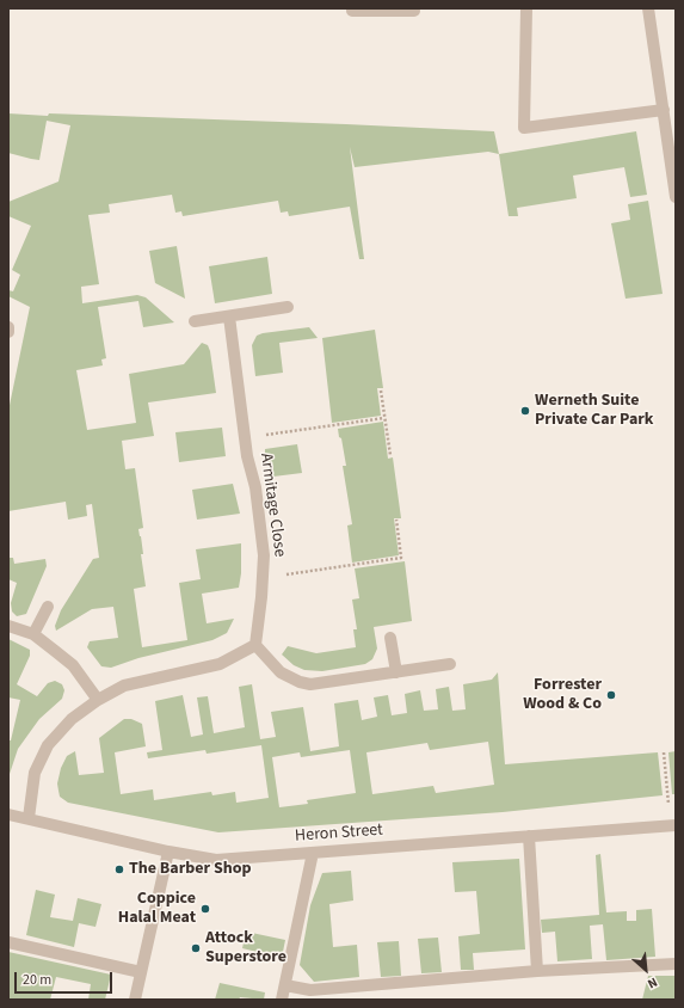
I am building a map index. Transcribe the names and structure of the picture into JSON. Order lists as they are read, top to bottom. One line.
{"streets":{"street":["Armitage Close","Heron Street"]},"places":["Werneth Suite Private Car Park","Forrester Wood & Co","The Barber Shop","Coppice Halal Meat","Attock Superstore"],"scale_bar":"20 m","north":"bottom right"}
